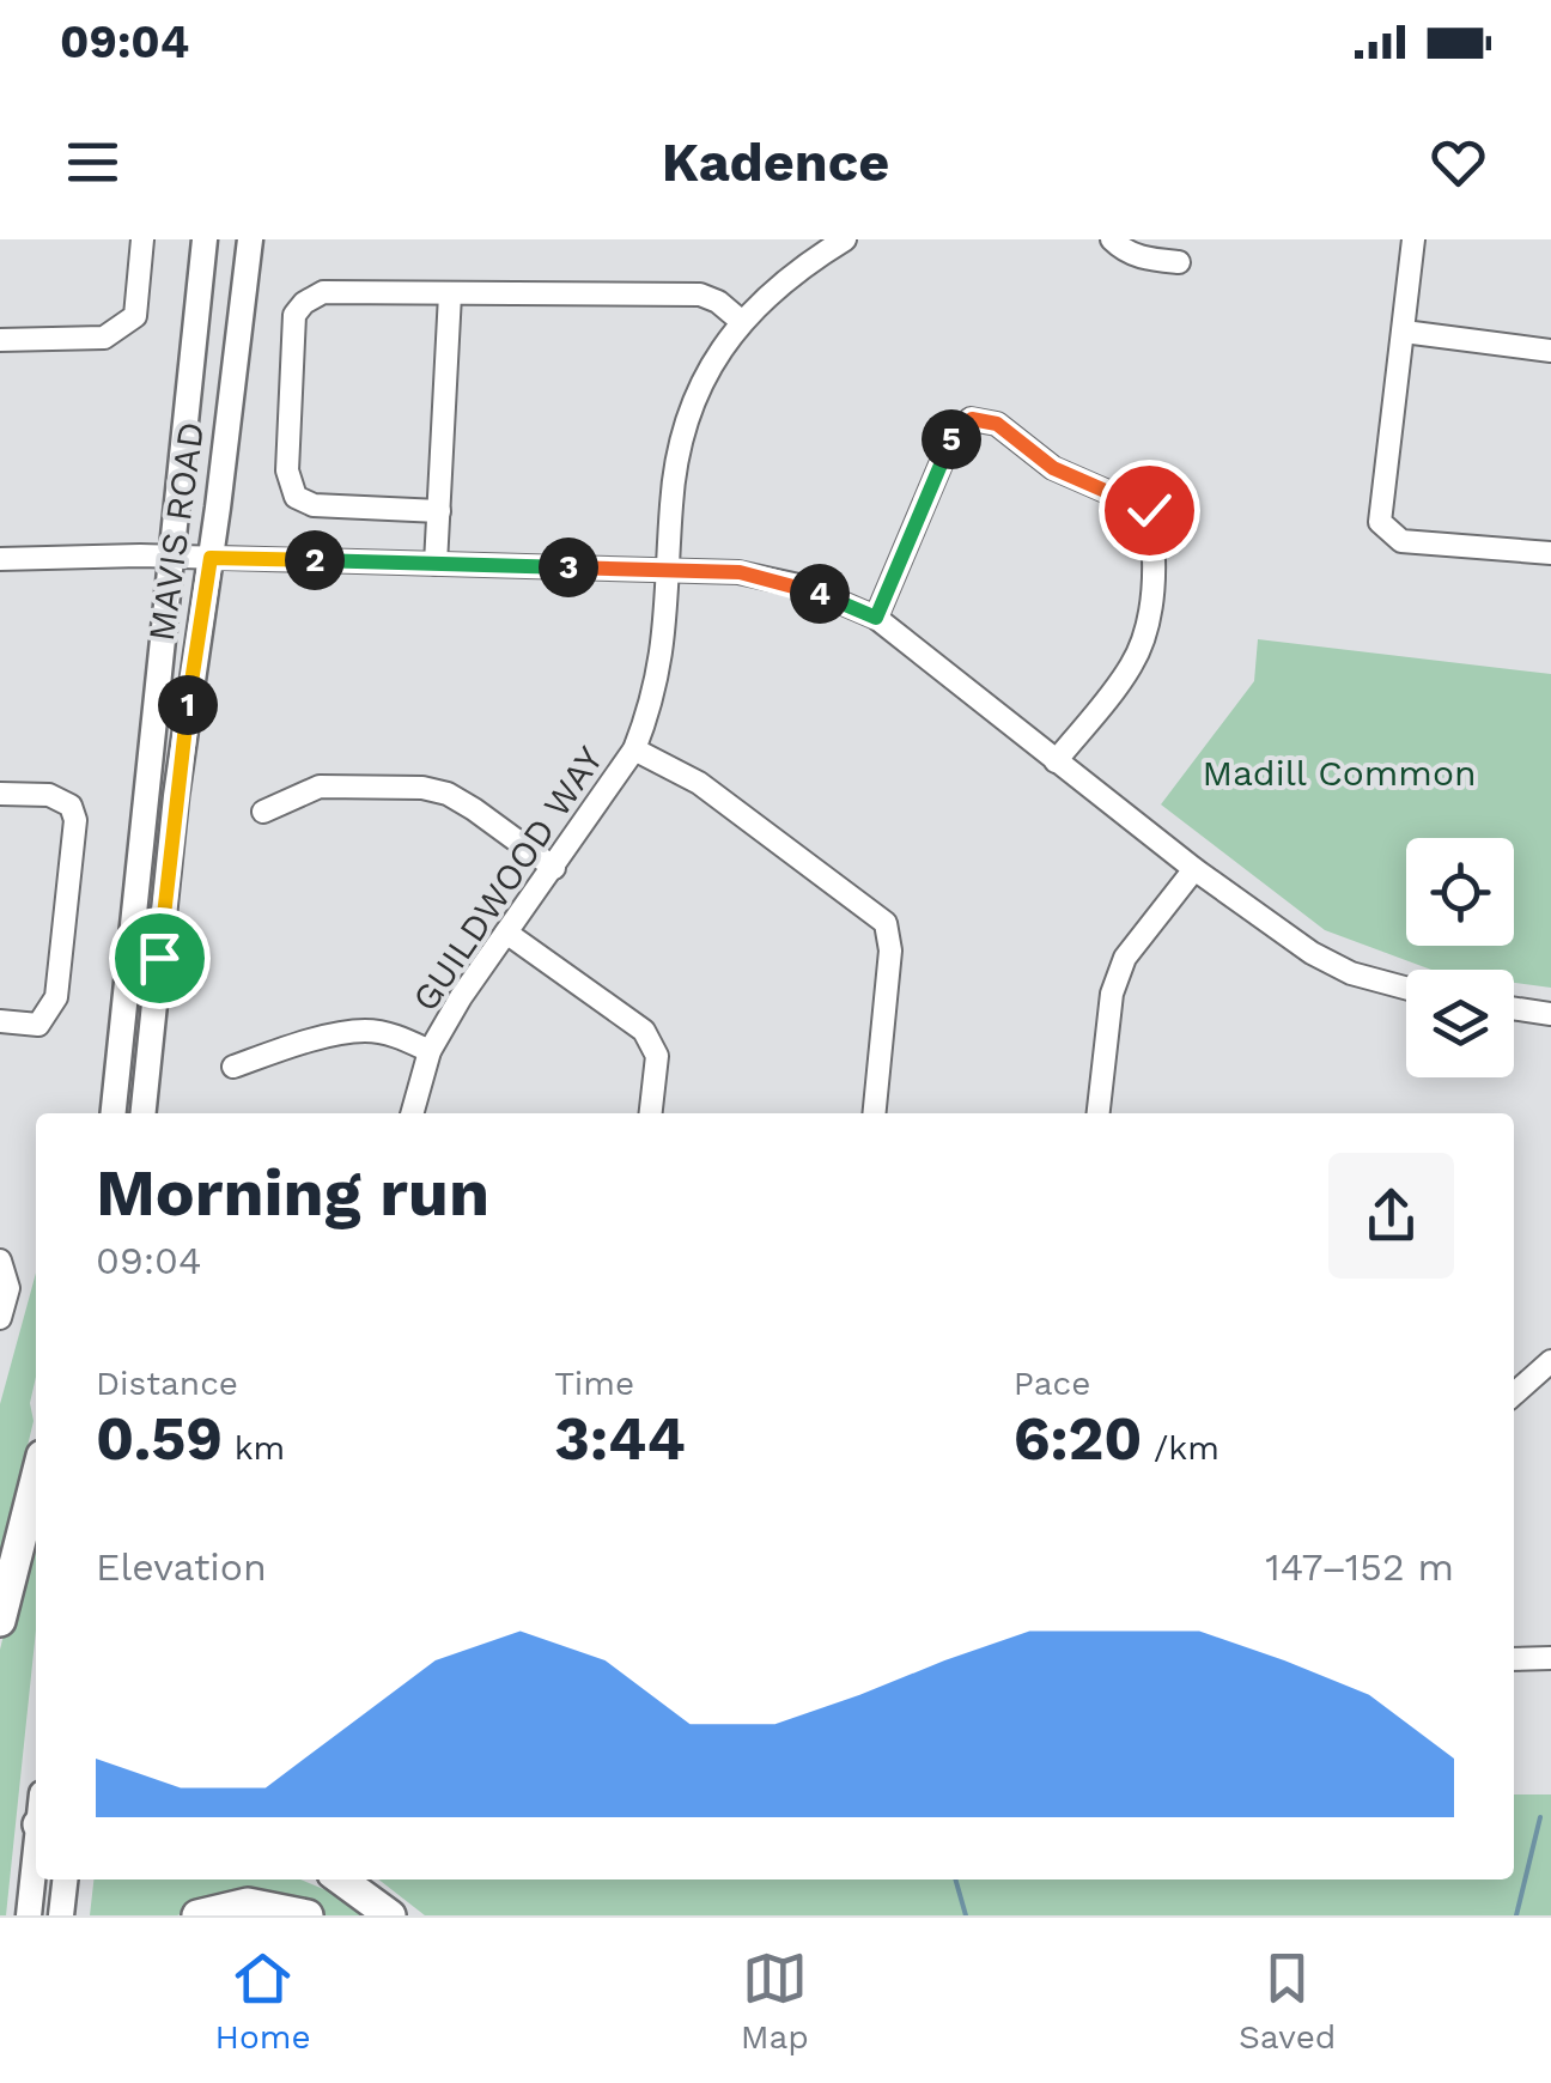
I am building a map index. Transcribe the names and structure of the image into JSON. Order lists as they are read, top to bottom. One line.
{"streets":{"main road":["MAVIS ROAD"],"street":["GUILDWOOD WAY"]},"parks":["Madill Common"],"page":{"status":"09:04","header":"Kadence","pins":["5","2","3","4","1"],"heading":["Morning run","09:04"],"stats":[["Distance","0.59 km"],["Time","3:44"],["Pace","6:20 /km"]],"chart":["Elevation","147–152 m"],"tabs":["Home","Map","Saved"]}}
